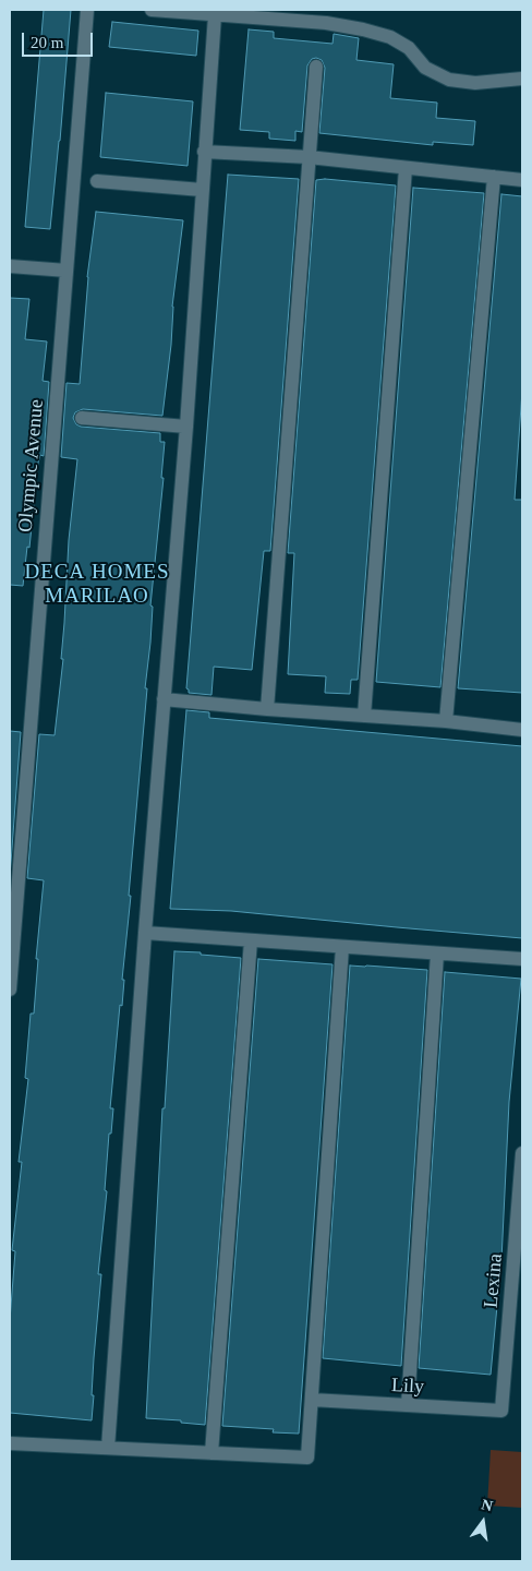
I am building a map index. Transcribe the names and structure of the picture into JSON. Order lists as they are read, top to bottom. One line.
{"streets":{"street":["Olympic Avenue","Lexina","Lily"]},"crossings":[["Lexina","Lily"]],"districts":["DECA HOMES MARILAO"],"scale_bar":"20 m","north":"top"}
